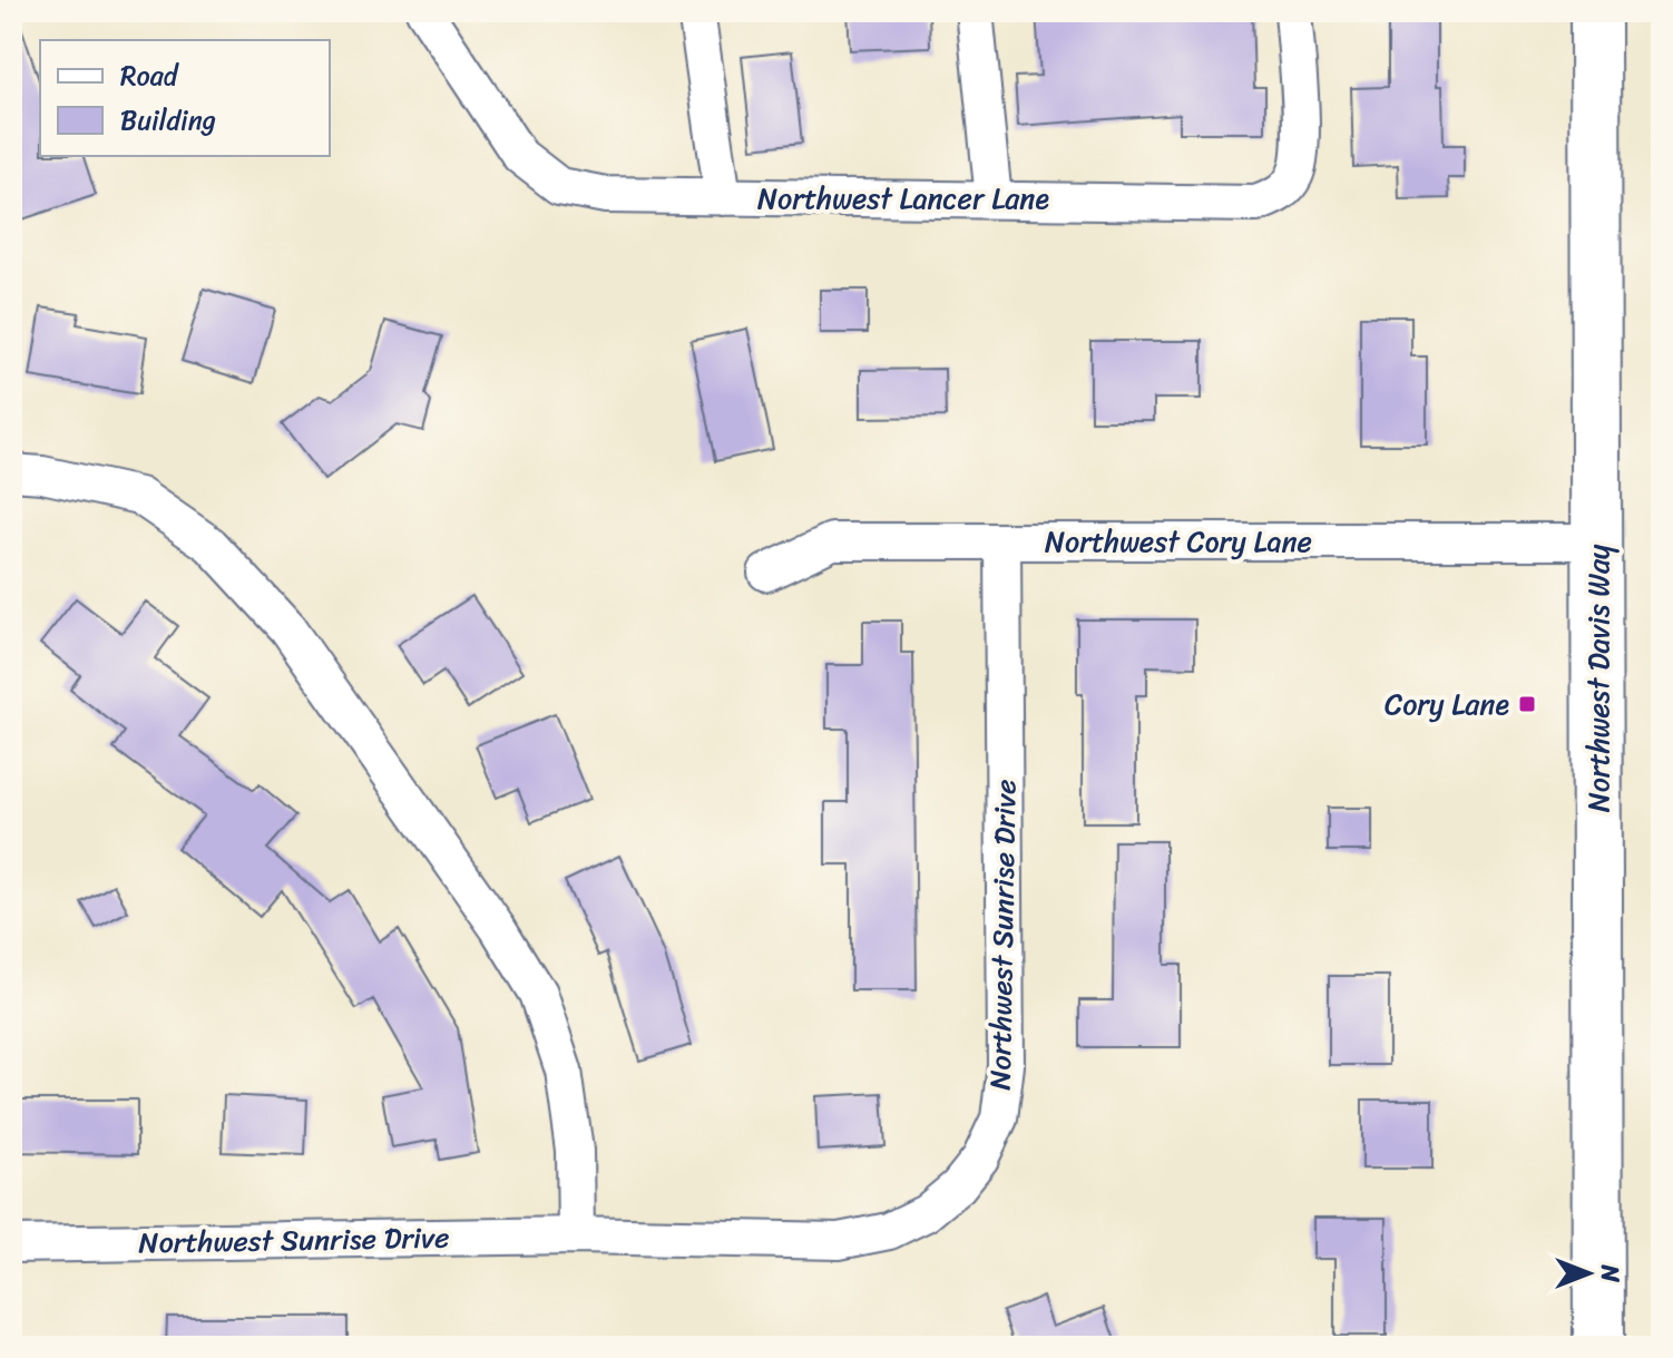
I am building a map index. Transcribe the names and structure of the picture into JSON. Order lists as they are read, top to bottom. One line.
{"streets":{"main road":["Northwest Davis Way"],"street":["Northwest Lancer Lane","Northwest Cory Lane","Northwest Sunrise Drive"]},"crossings":[["Northwest Cory Lane","Northwest Davis Way"],["Northwest Cory Lane","Northwest Sunrise Drive"]],"places":{"transit":["Cory Lane"]},"legend":["Road","Building"],"north":"right"}
